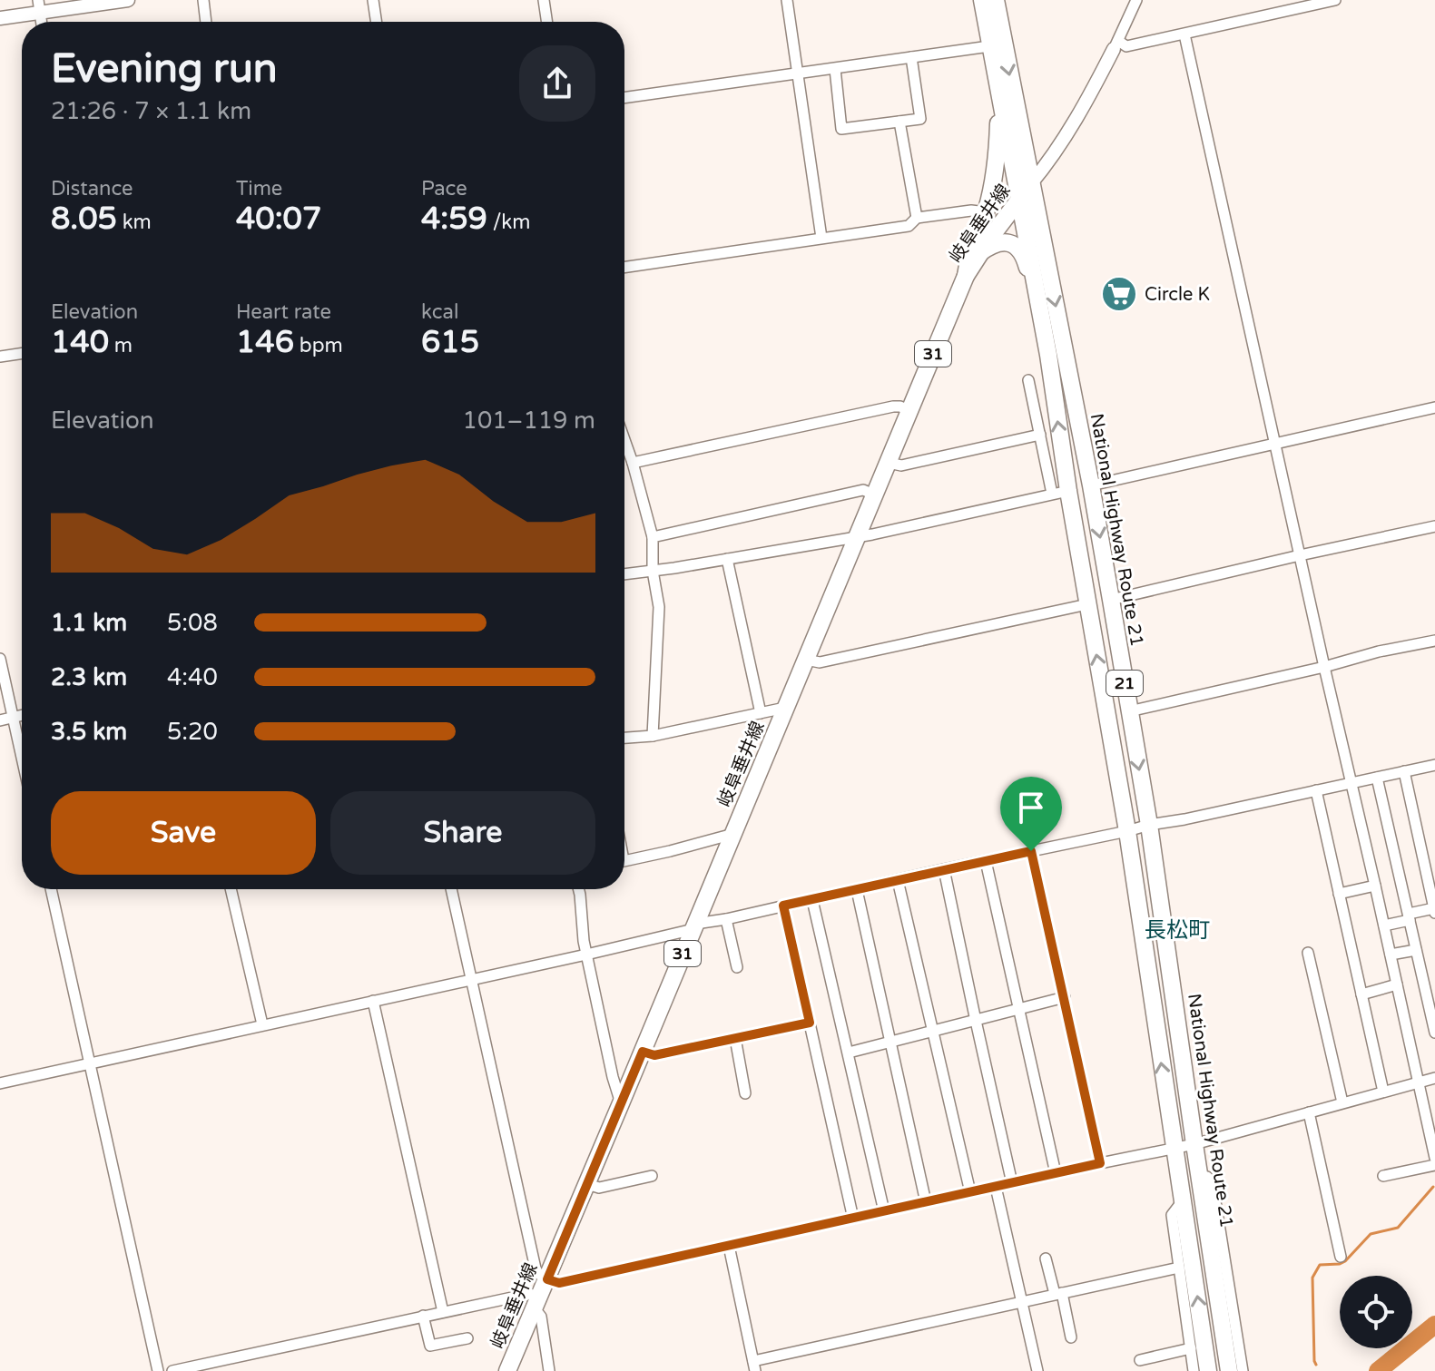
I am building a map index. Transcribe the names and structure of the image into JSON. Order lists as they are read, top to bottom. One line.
{"streets":{"main road":["岐阜垂井線","31","National Highway Route 21","21"]},"crossings":[["岐阜垂井線","National Highway Route 21"],["岐阜垂井線","21"]],"districts":["長松町"],"places":{"supermarket":["Circle K"]},"page":{"heading":["Evening run","21:26 · 7 × 1.1 km"],"stats":[["Distance","8.05 km"],["Time","40:07"],["Pace","4:59 /km"],["Elevation","140 m"],["Heart rate","146 bpm"],["kcal","615"]],"chart":["Elevation","101–119 m"],"list":[{"name":"1.1 km","note":"5:08"},{"name":"2.3 km","note":"4:40"},{"name":"3.5 km","note":"5:20"}],"buttons":["Save","Share"]}}
